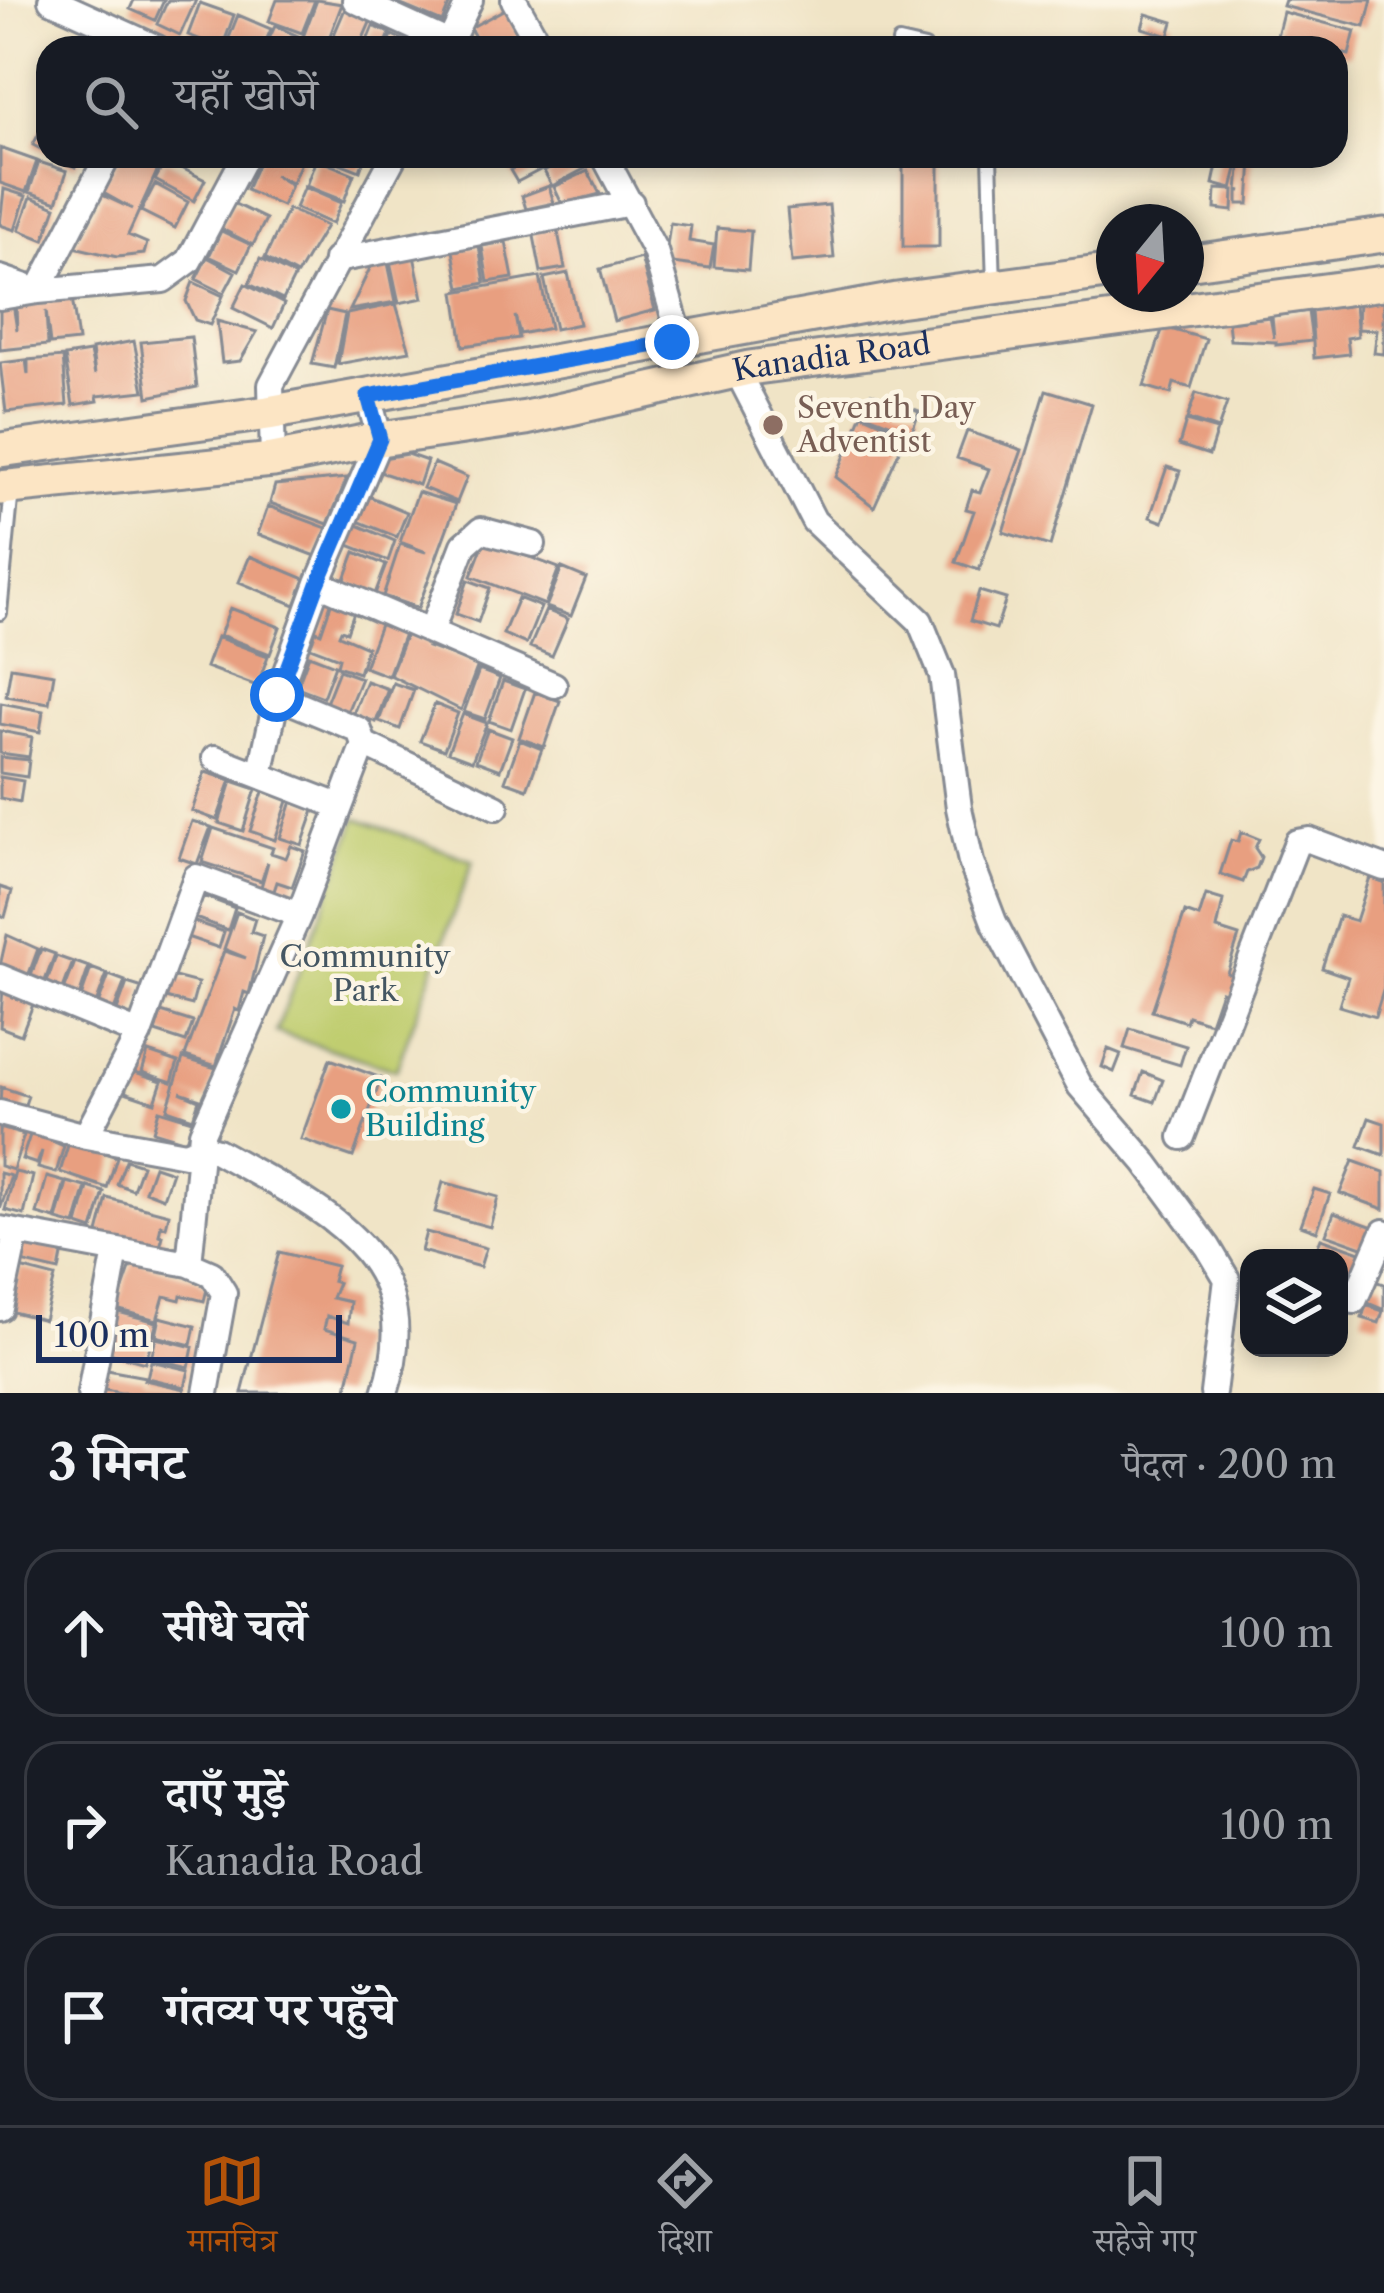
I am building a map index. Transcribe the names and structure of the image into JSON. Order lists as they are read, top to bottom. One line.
{"streets":{"main road":["Kanadia Road"]},"parks":["Community Park"],"places":["Seventh Day Adventist","Community Building"],"scale_bar":"100 m","north":"bottom","page":{"search":"यहाँ खोजें","scale":"100 m","heading":["3 मिनट","पैदल · 200 m"],"list":[["सीधे चलें","100 m"],["दाएँ मुड़ें","Kanadia Road","100 m"],"गंतव्य पर पहुँचे"],"nav":["मानचित्र","दिशा","सहेजे गए"]}}
